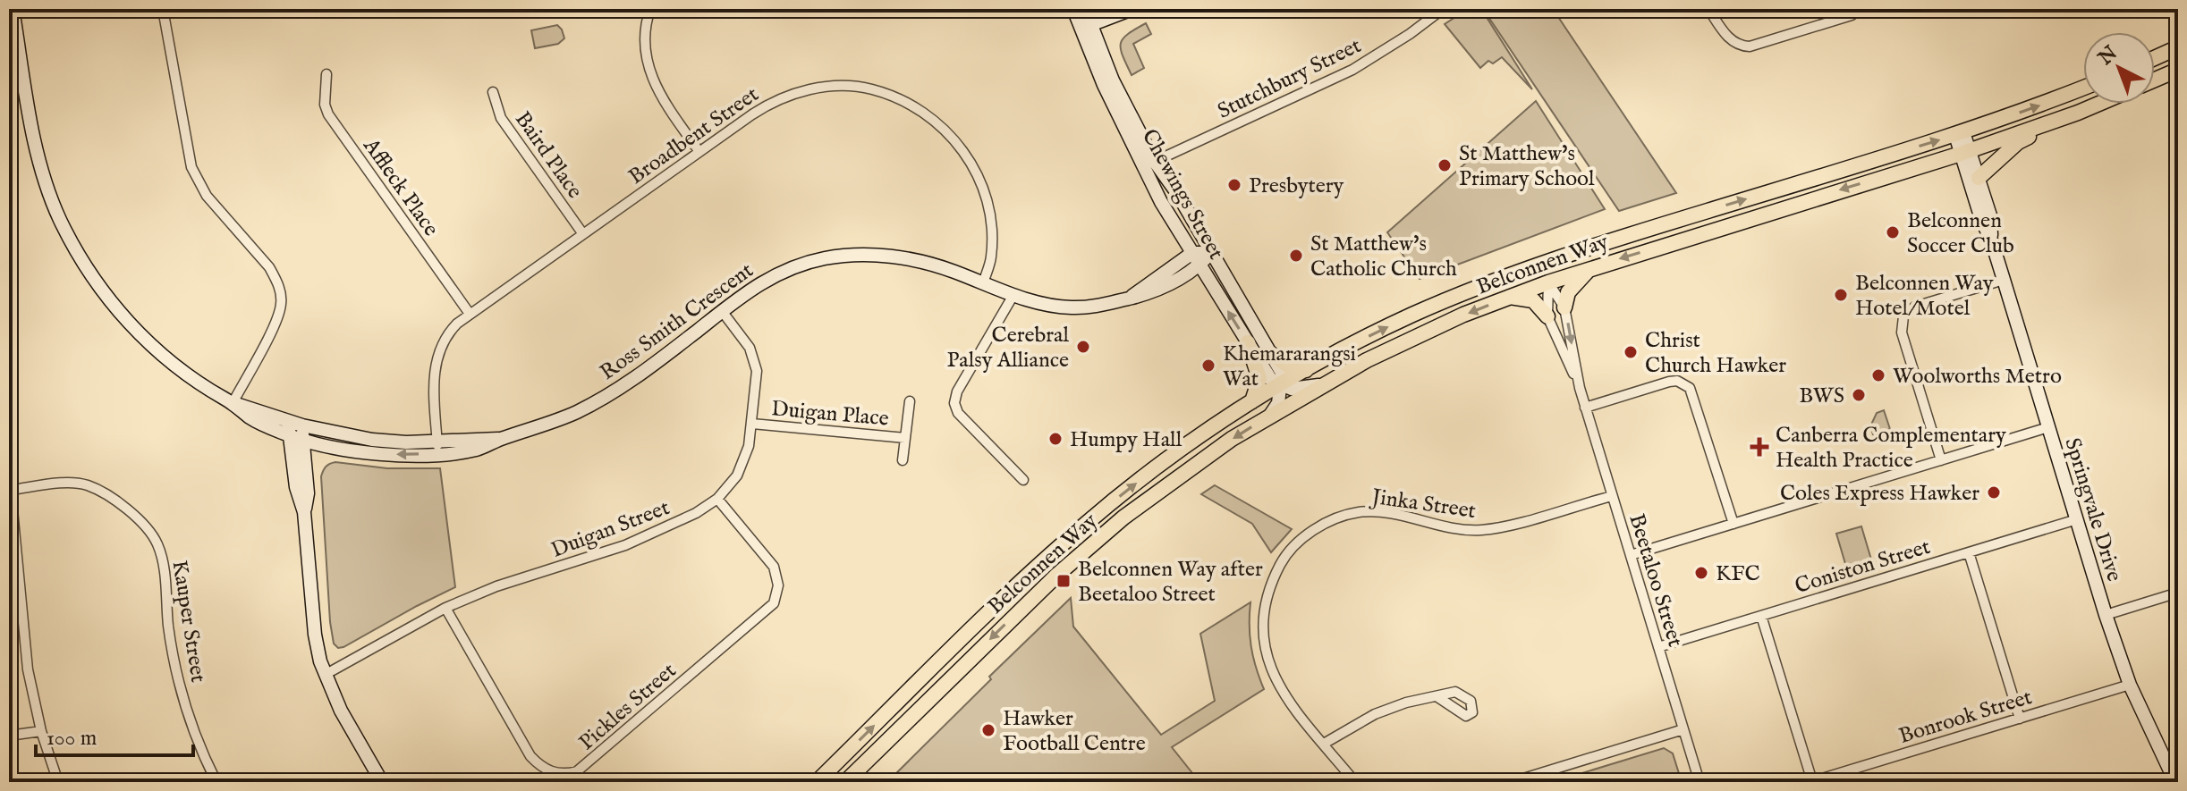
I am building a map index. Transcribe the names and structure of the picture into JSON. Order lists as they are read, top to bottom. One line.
{"streets":{"main road":["Belconnen Way"],"street":["Stutchbury Street","Broadbent Street","Baird Place","Affleck Place","Chewings Street","Ross Smith Crescent","Duigan Place","Jinka Street","Springvale Drive","Duigan Street","Coniston Street","Beetaloo Street","Kauper Street","Pickles Street","Bonrook Street"]},"crossings":[["Stutchbury Street","Chewings Street"],["Broadbent Street","Baird Place"],["Broadbent Street","Affleck Place"],["Broadbent Street","Ross Smith Crescent"],["Chewings Street","Belconnen Way"],["Chewings Street","Ross Smith Crescent"],["Belconnen Way","Springvale Drive"],["Belconnen Way","Beetaloo Street"],["Ross Smith Crescent","Duigan Street"],["Duigan Place","Duigan Street"],["Jinka Street","Beetaloo Street"],["Springvale Drive","Coniston Street"],["Springvale Drive","Bonrook Street"],["Duigan Street","Pickles Street"],["Coniston Street","Beetaloo Street"]],"places":{"other":["St Matthew's Primary School","Presbytery","Belconnen Soccer Club","St Matthew's Catholic Church","Belconnen Way Hotel/Motel","Cerebral Palsy Alliance","Christ Church Hawker","Khemararangsi Wat","Woolworths Metro","BWS","Humpy Hall","Coles Express Hawker","KFC","Hawker Football Centre"],"health":["Canberra Complementary Health Practice"],"transit":["Belconnen Way after Beetaloo Street"]},"scale_bar":"100 m","north":"top left"}
